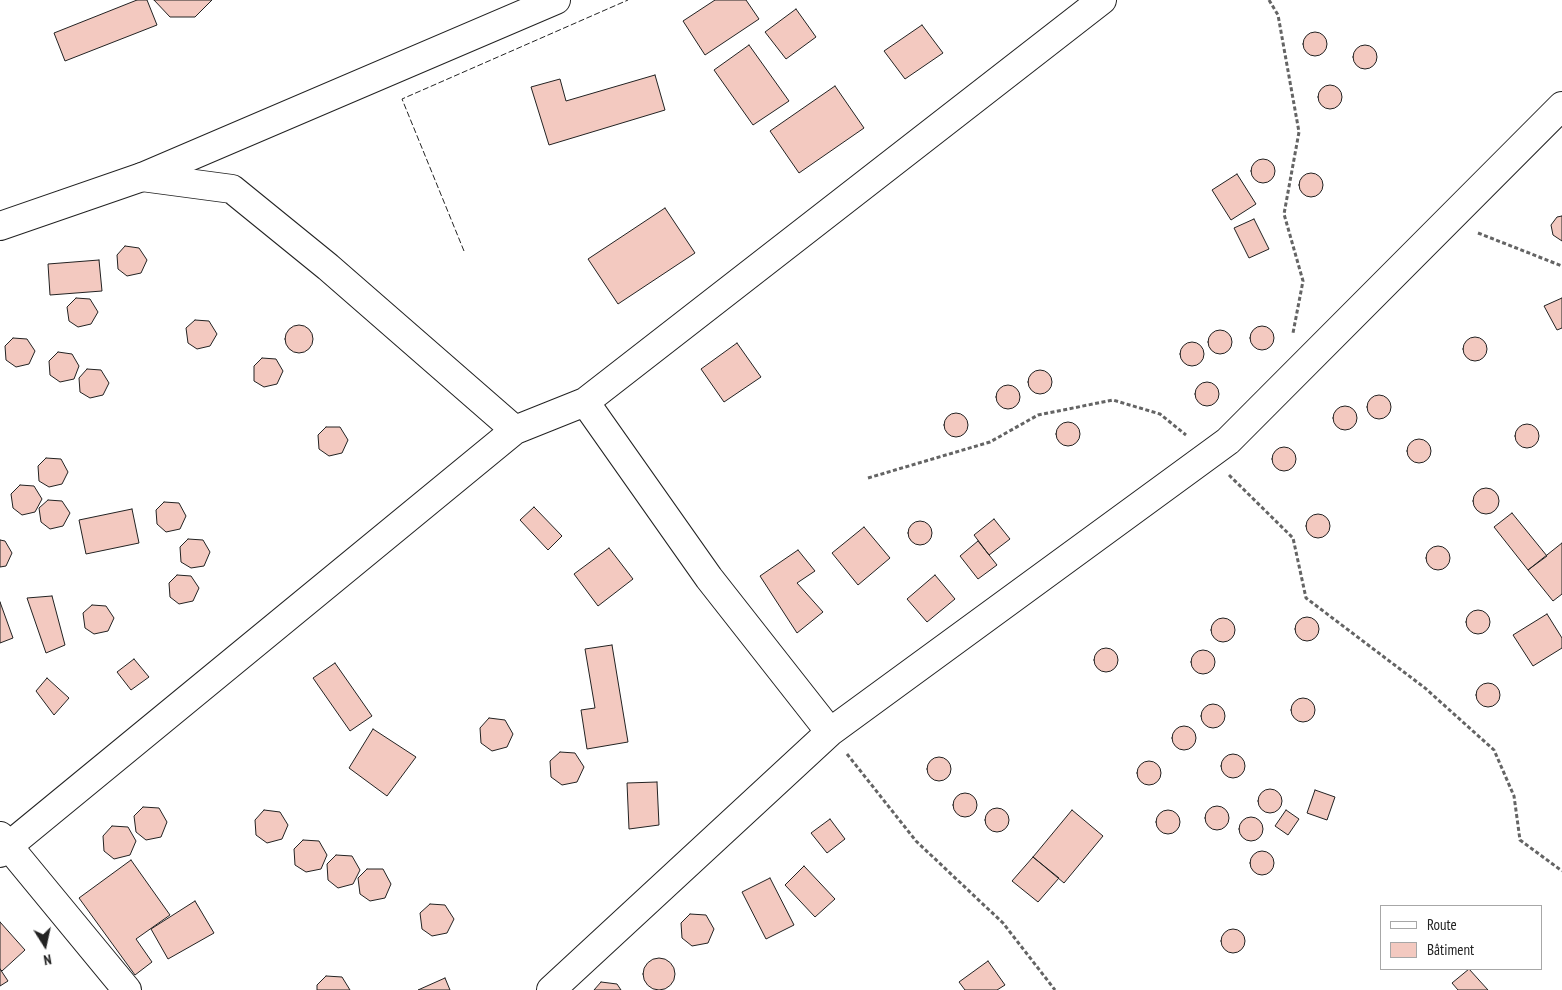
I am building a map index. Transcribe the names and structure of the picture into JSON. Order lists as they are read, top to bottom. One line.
{"legend":["Route","Bâtiment"],"north":"bottom"}
